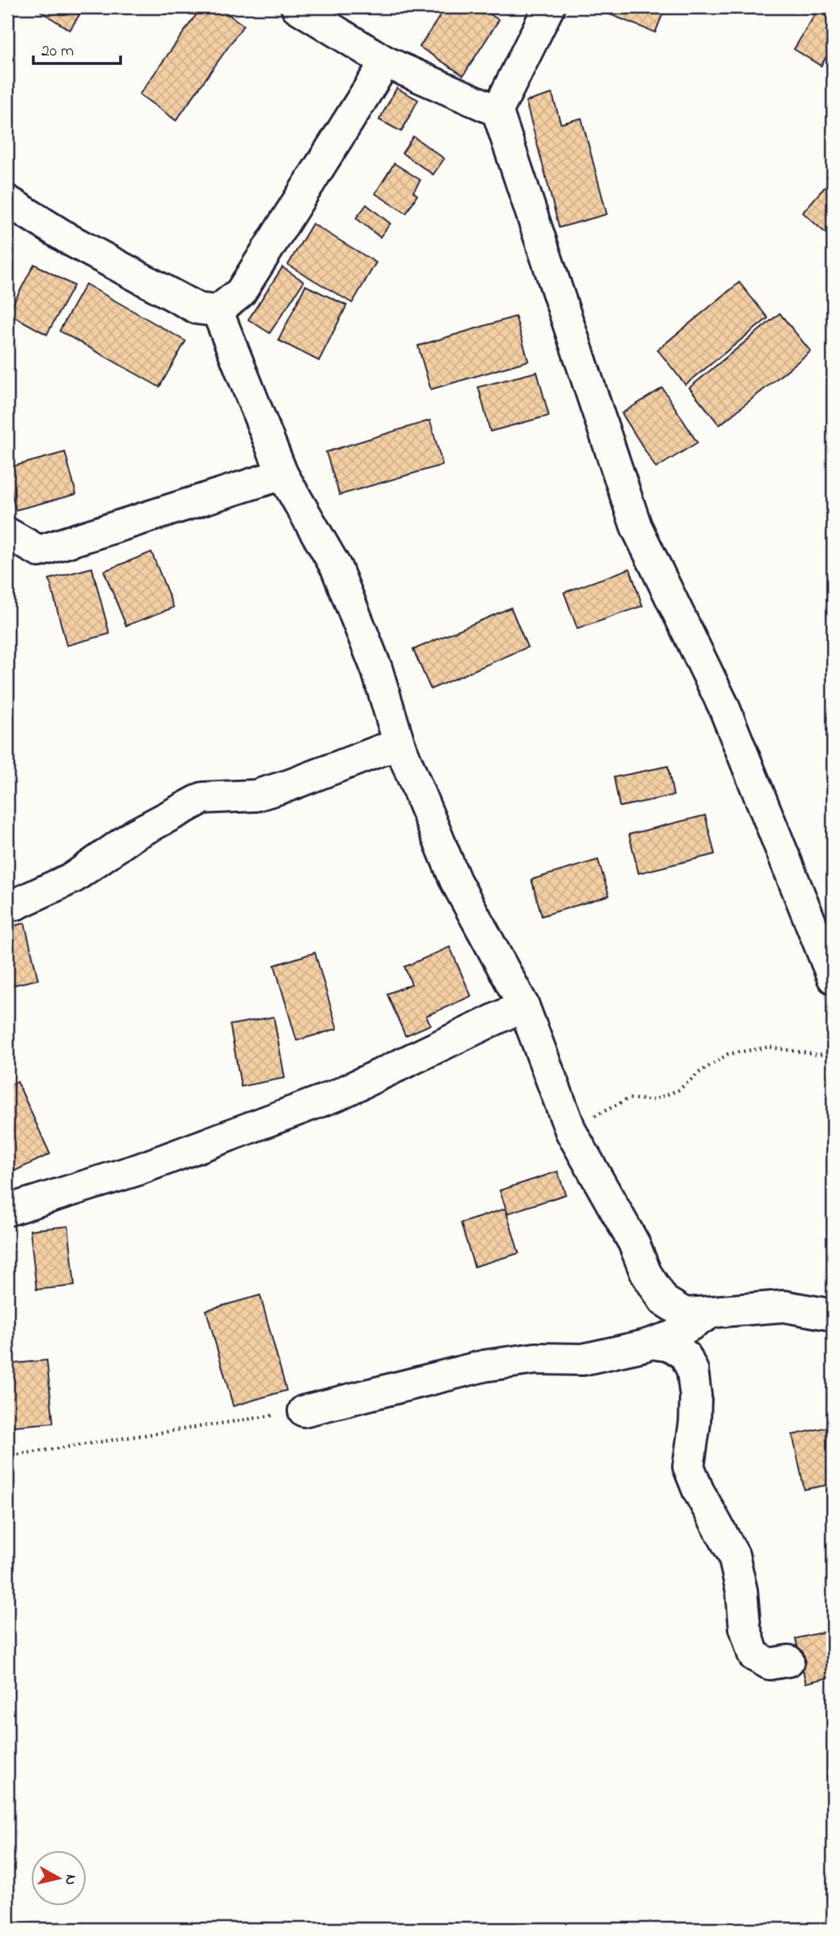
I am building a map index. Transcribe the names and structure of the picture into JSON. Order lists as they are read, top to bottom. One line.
{"scale_bar":"20 m","north":"right"}
